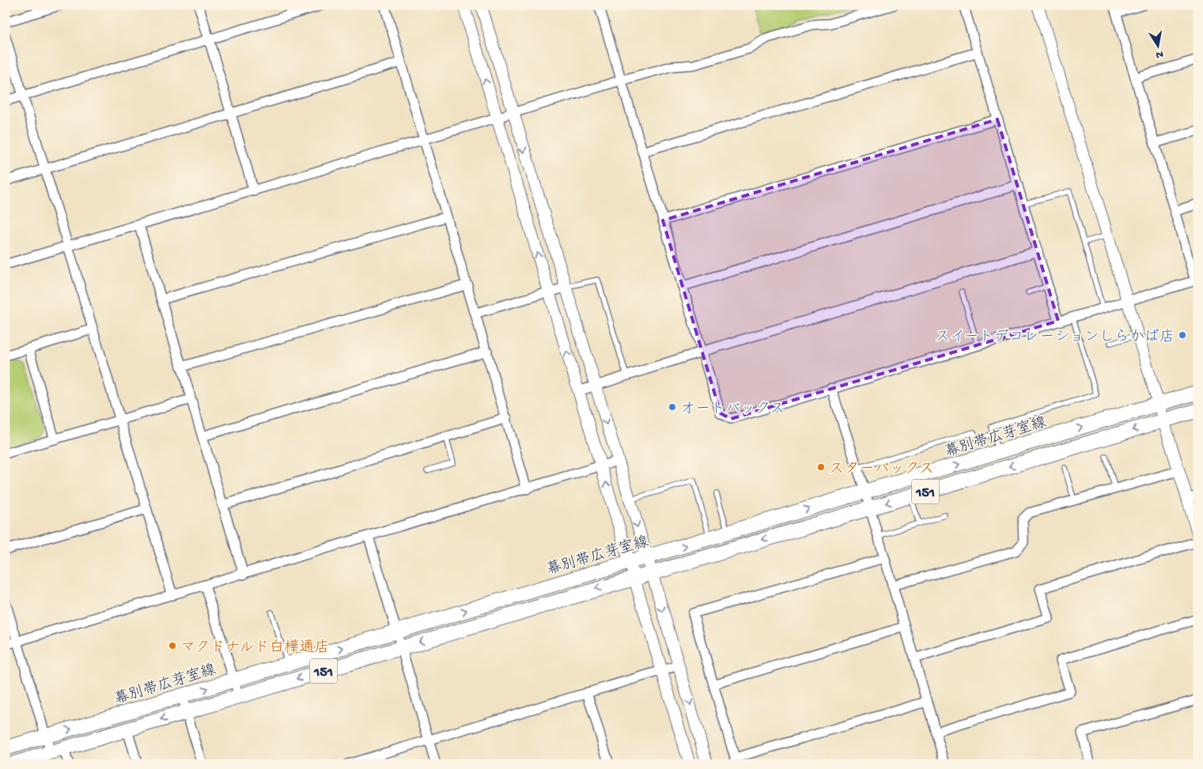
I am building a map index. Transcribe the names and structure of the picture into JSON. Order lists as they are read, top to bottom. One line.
{"streets":{"main road":["幕別帯広芽室線","151"]},"places":["スイートデコレーションしらかば店","オートバックス","スターバックス","マクドナルド白樺通店"],"north":"bottom"}
